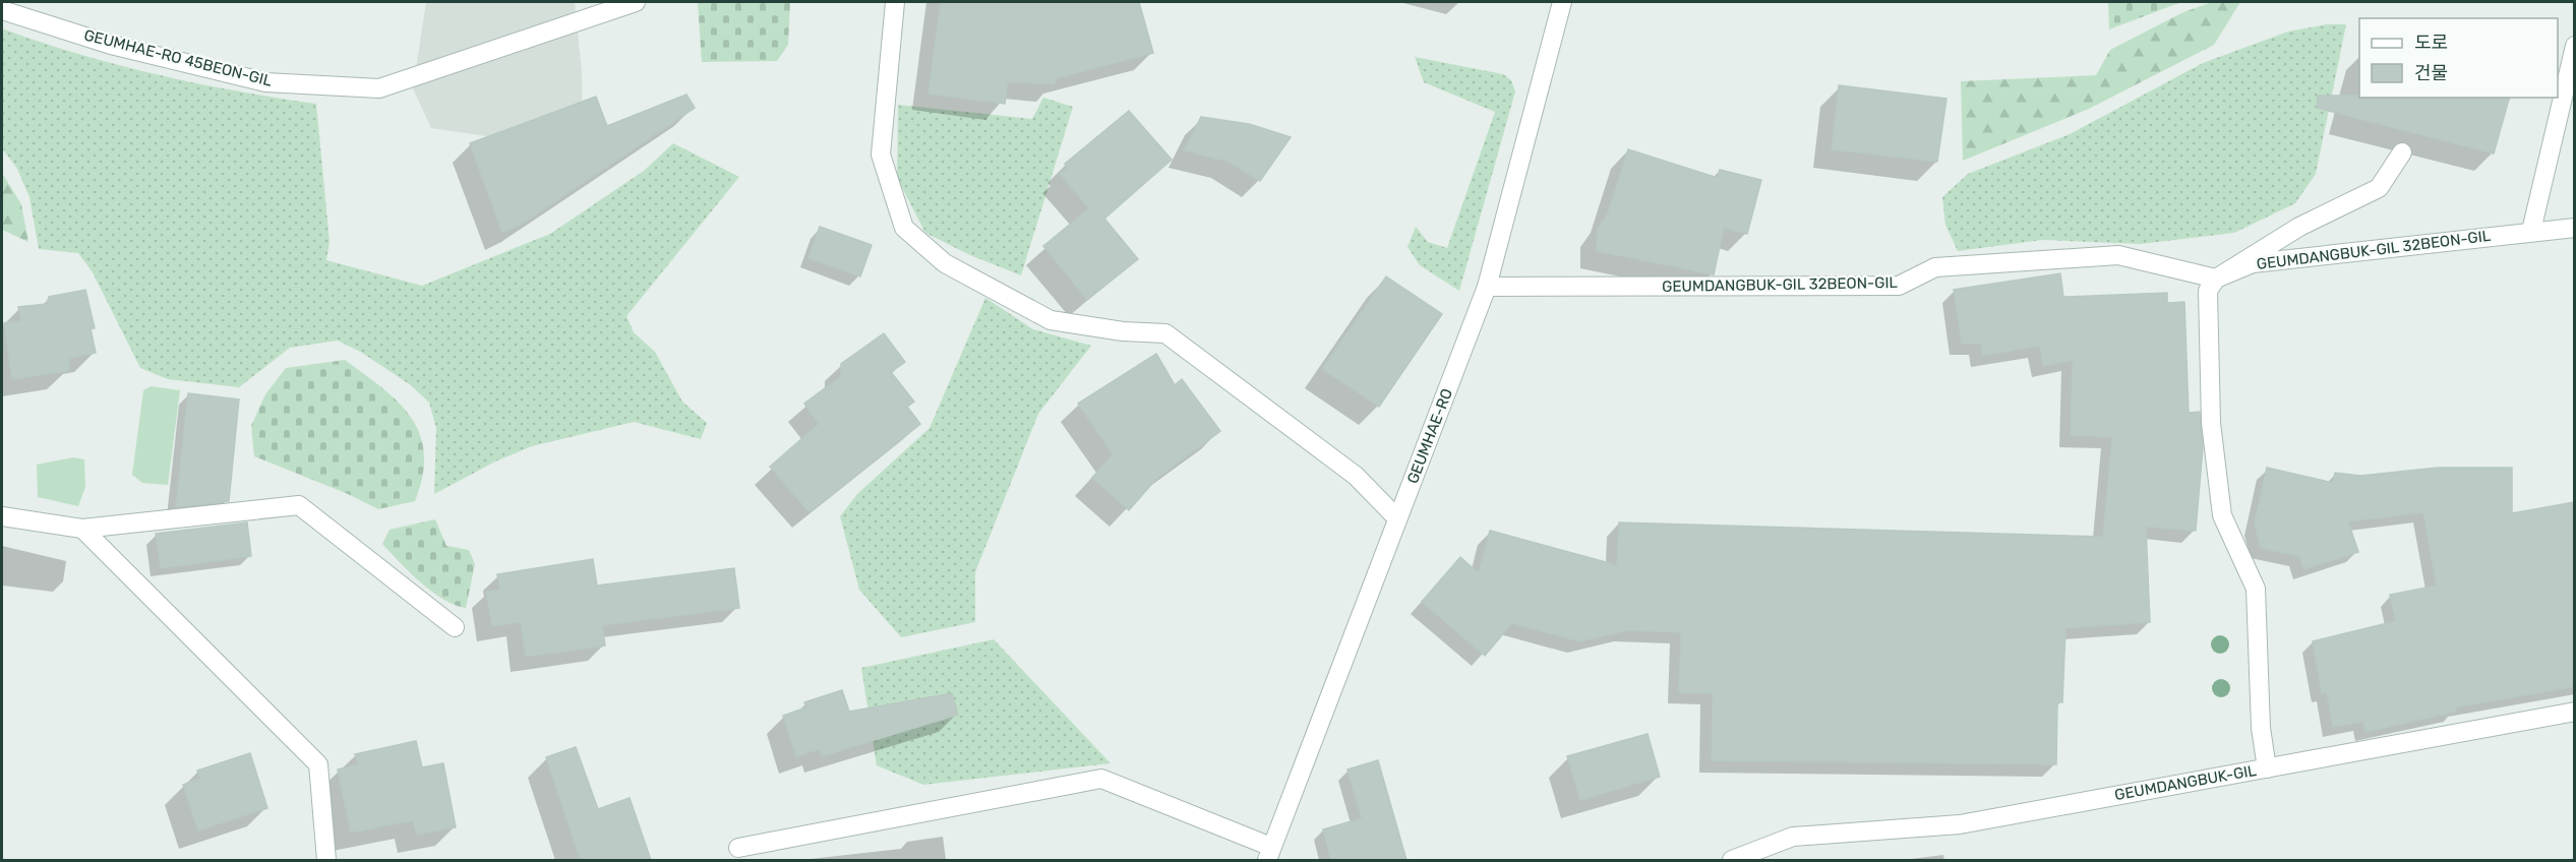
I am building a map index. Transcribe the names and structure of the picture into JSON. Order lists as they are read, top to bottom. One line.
{"streets":{"street":["GEUMHAE-RO 45BEON-GIL","GEUMDANGBUK-GIL 32BEON-GIL","GEUMHAE-RO","GEUMDANGBUK-GIL"]},"crossings":[["GEUMDANGBUK-GIL 32BEON-GIL","GEUMHAE-RO"]],"legend":["도로","건물"]}
